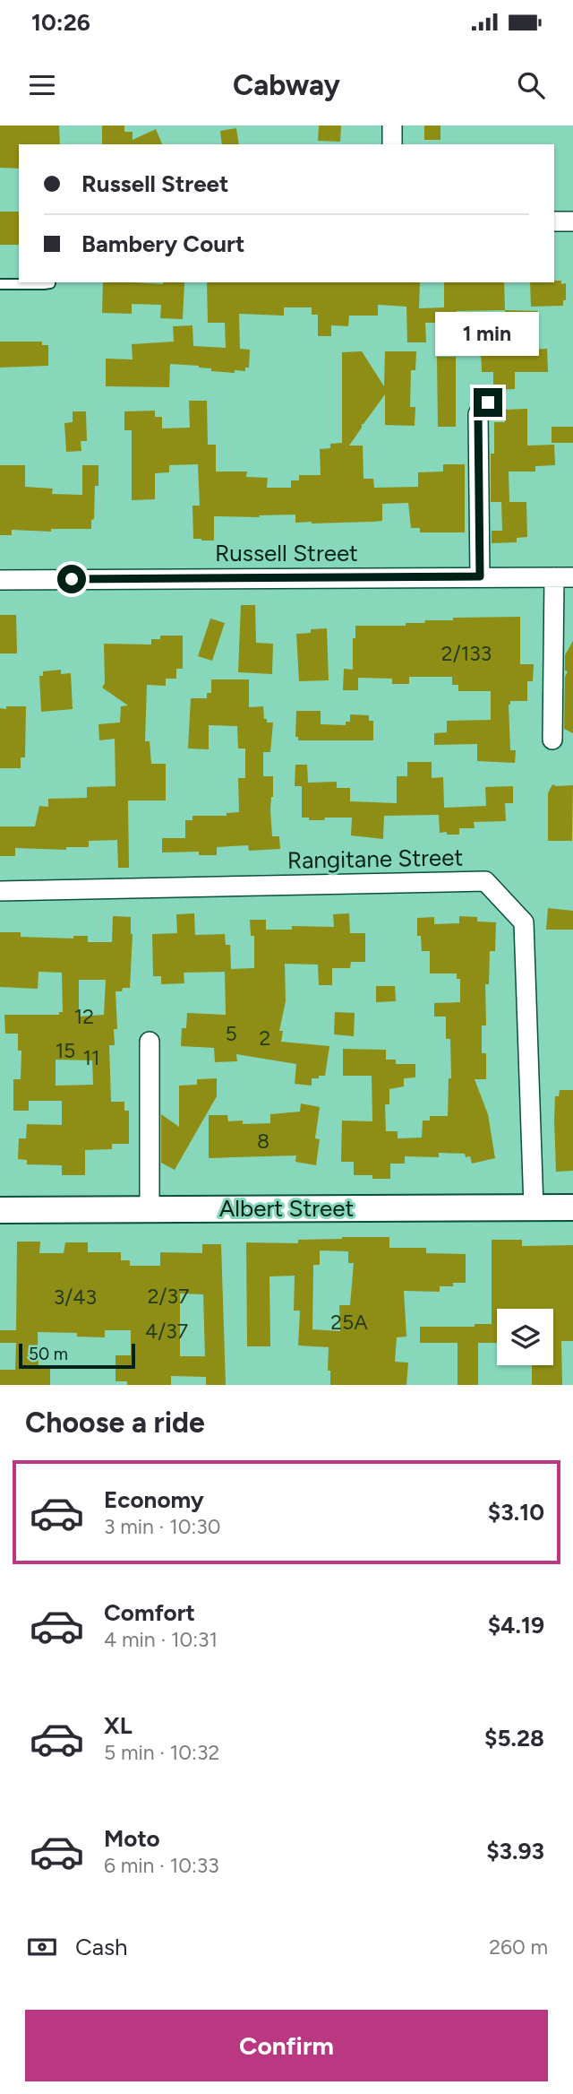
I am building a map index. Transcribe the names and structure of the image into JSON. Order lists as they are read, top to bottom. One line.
{"streets":{"street":["Russell Street","Rangitane Street","Albert Street"]},"crossings":[["Rangitane Street","Albert Street"]],"house_numbers":["2/133","12","5","2","15","11","8","2/37","3/43","25A","4/37"],"scale_bar":"50 m","page":{"status":"10:26","header":"Cabway","banner":["Russell Street","Bambery Court"],"bubble":"1 min","scale":"50 m","heading":"Choose a ride","list":[{"name":"Economy","note":"3 min · 10:30","value":"$3.10"},{"name":"Comfort","note":"4 min · 10:31","value":"$4.19"},{"name":"XL","note":"5 min · 10:32","value":"$5.28"},{"name":"Moto","note":"6 min · 10:33","value":"$3.93"}],"pay":["Cash","260 m"],"buttons":"Confirm"}}
